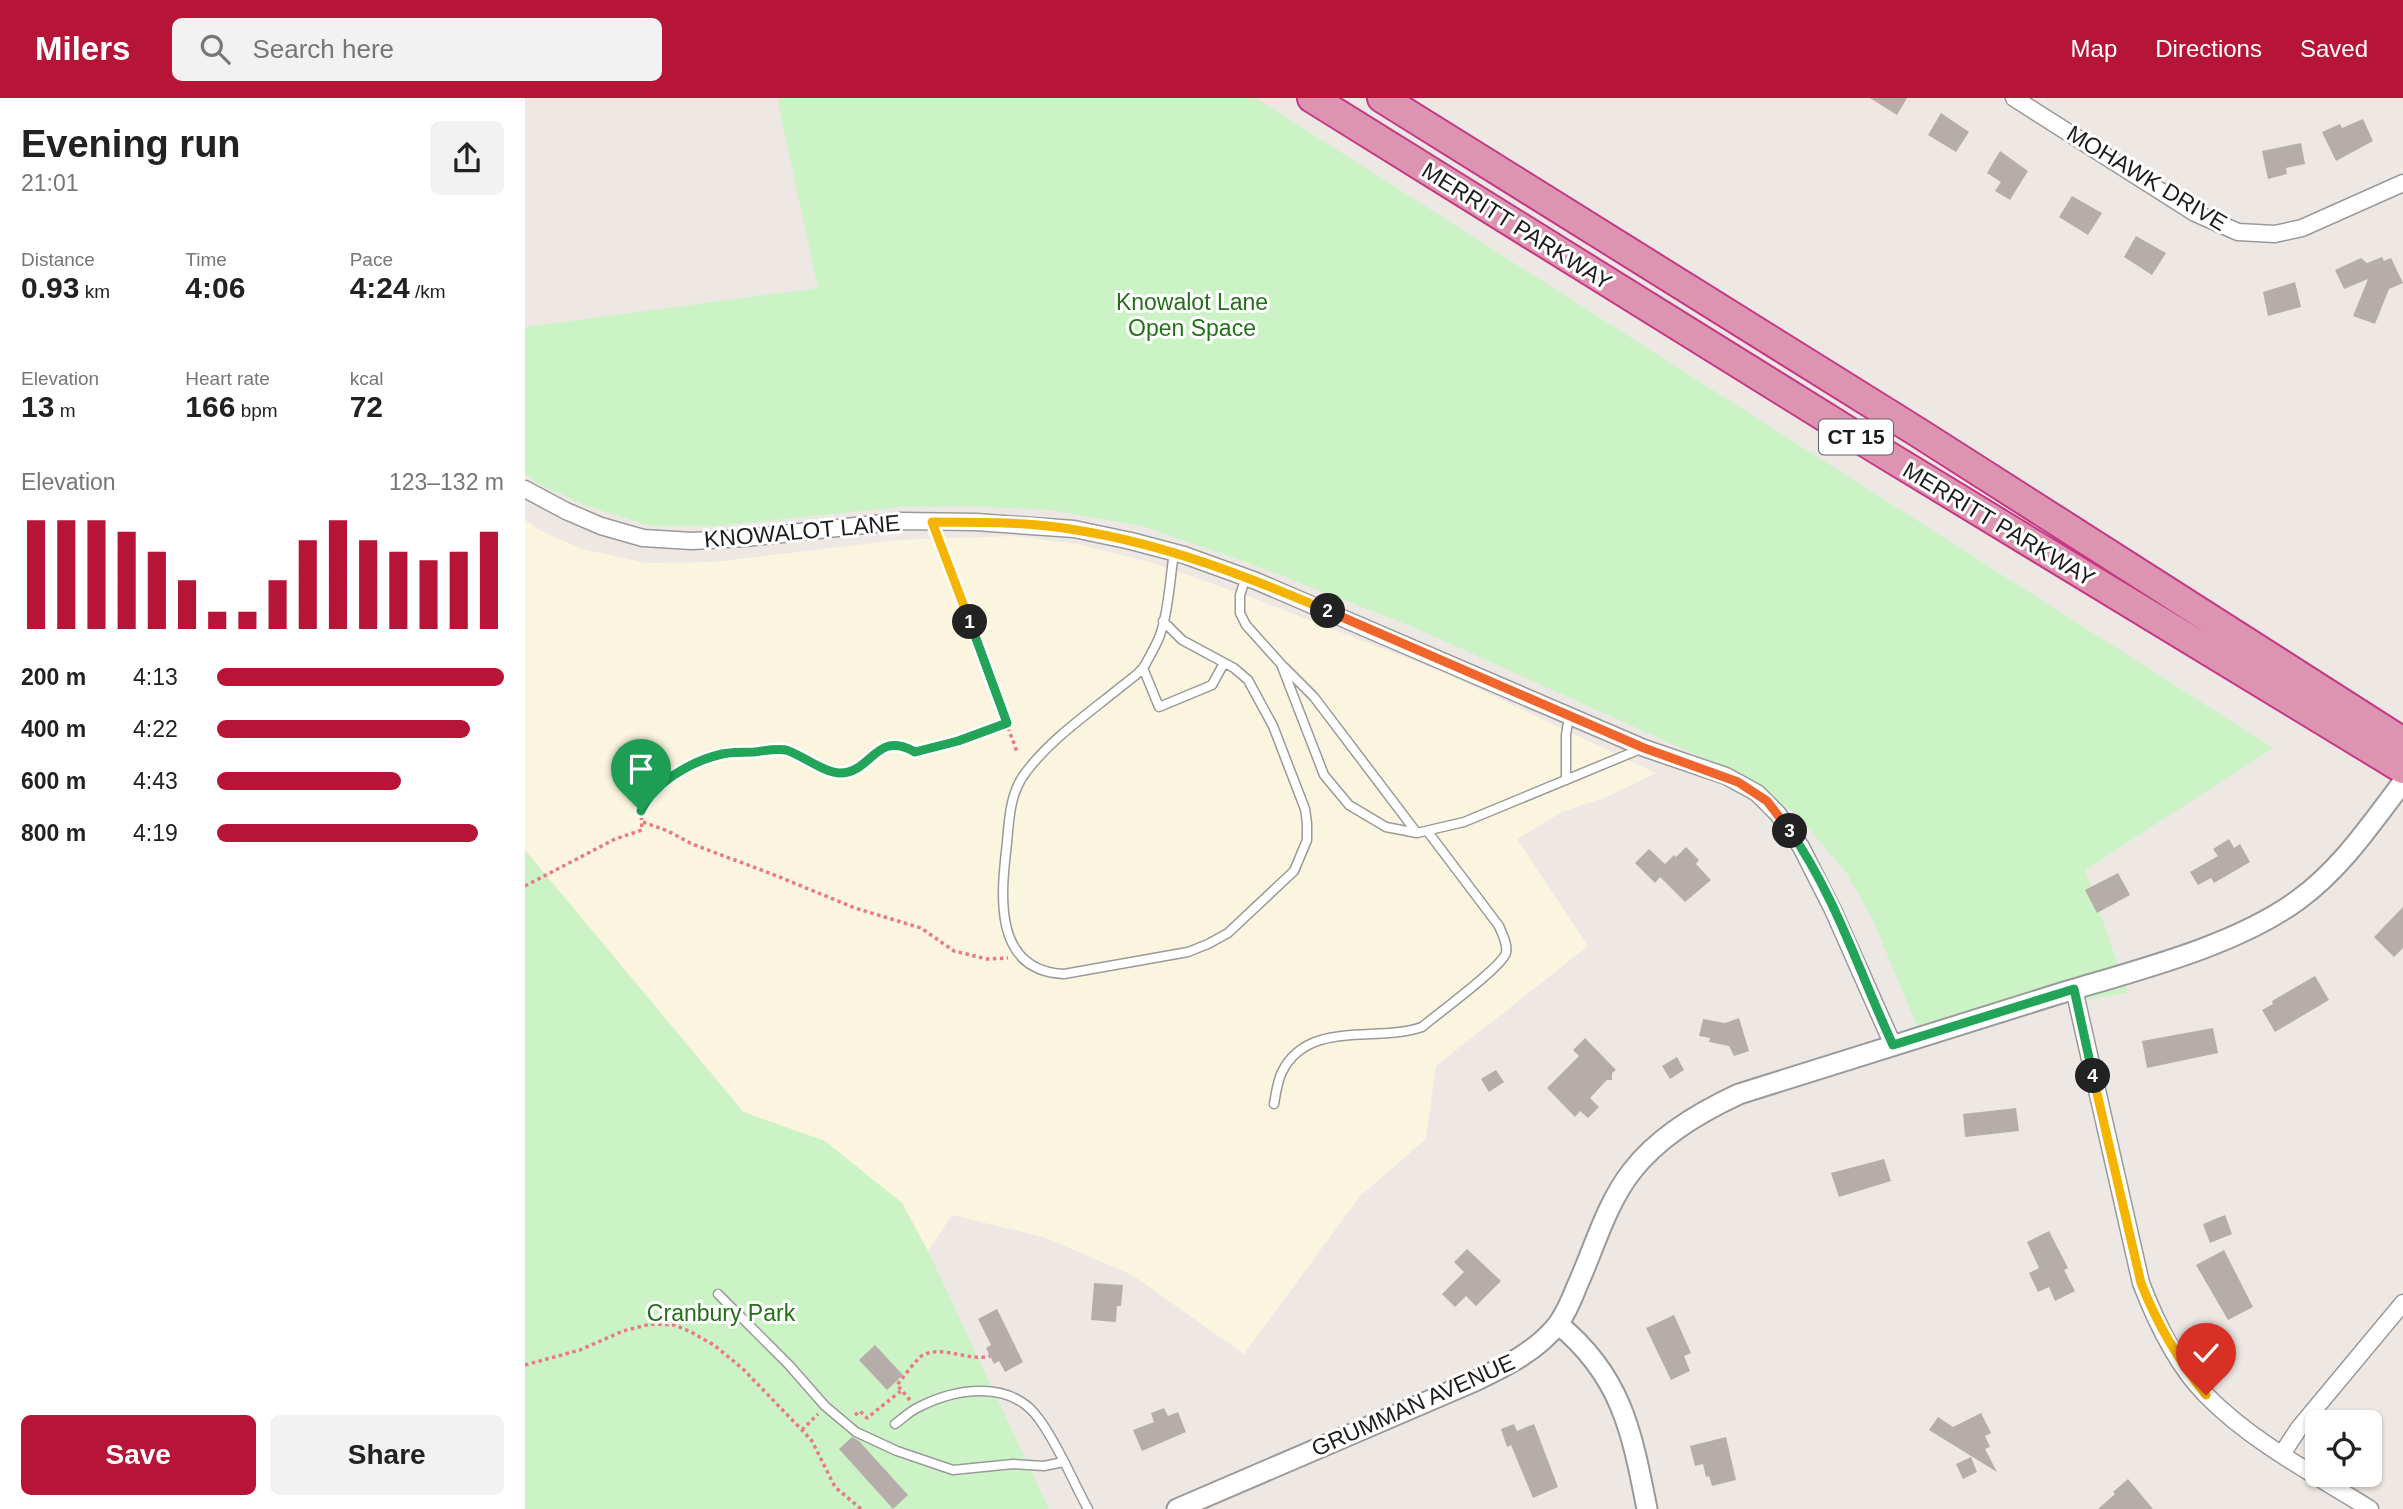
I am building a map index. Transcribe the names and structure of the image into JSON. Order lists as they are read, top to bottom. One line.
{"streets":{"highway":["MERRITT PARKWAY","CT 15"],"street":["MOHAWK DRIVE","KNOWALOT LANE","GRUMMAN AVENUE"]},"crossings":[["KNOWALOT LANE","GRUMMAN AVENUE"]],"parks":["Knowalot Lane Open Space","Cranbury Park"],"page":{"header":"Milers","search":"Search here","nav":["Map","Directions","Saved"],"heading":["Evening run","21:01"],"stats":[["Distance","0.93 km"],["Time","4:06"],["Pace","4:24 /km"],["Elevation","13 m"],["Heart rate","166 bpm"],["kcal","72"]],"chart":["Elevation","123–132 m"],"pins":["2","1","3","4"],"list":[{"name":"200 m","note":"4:13"},{"name":"400 m","note":"4:22"},{"name":"600 m","note":"4:43"},{"name":"800 m","note":"4:19"}],"buttons":["Save","Share"]}}
